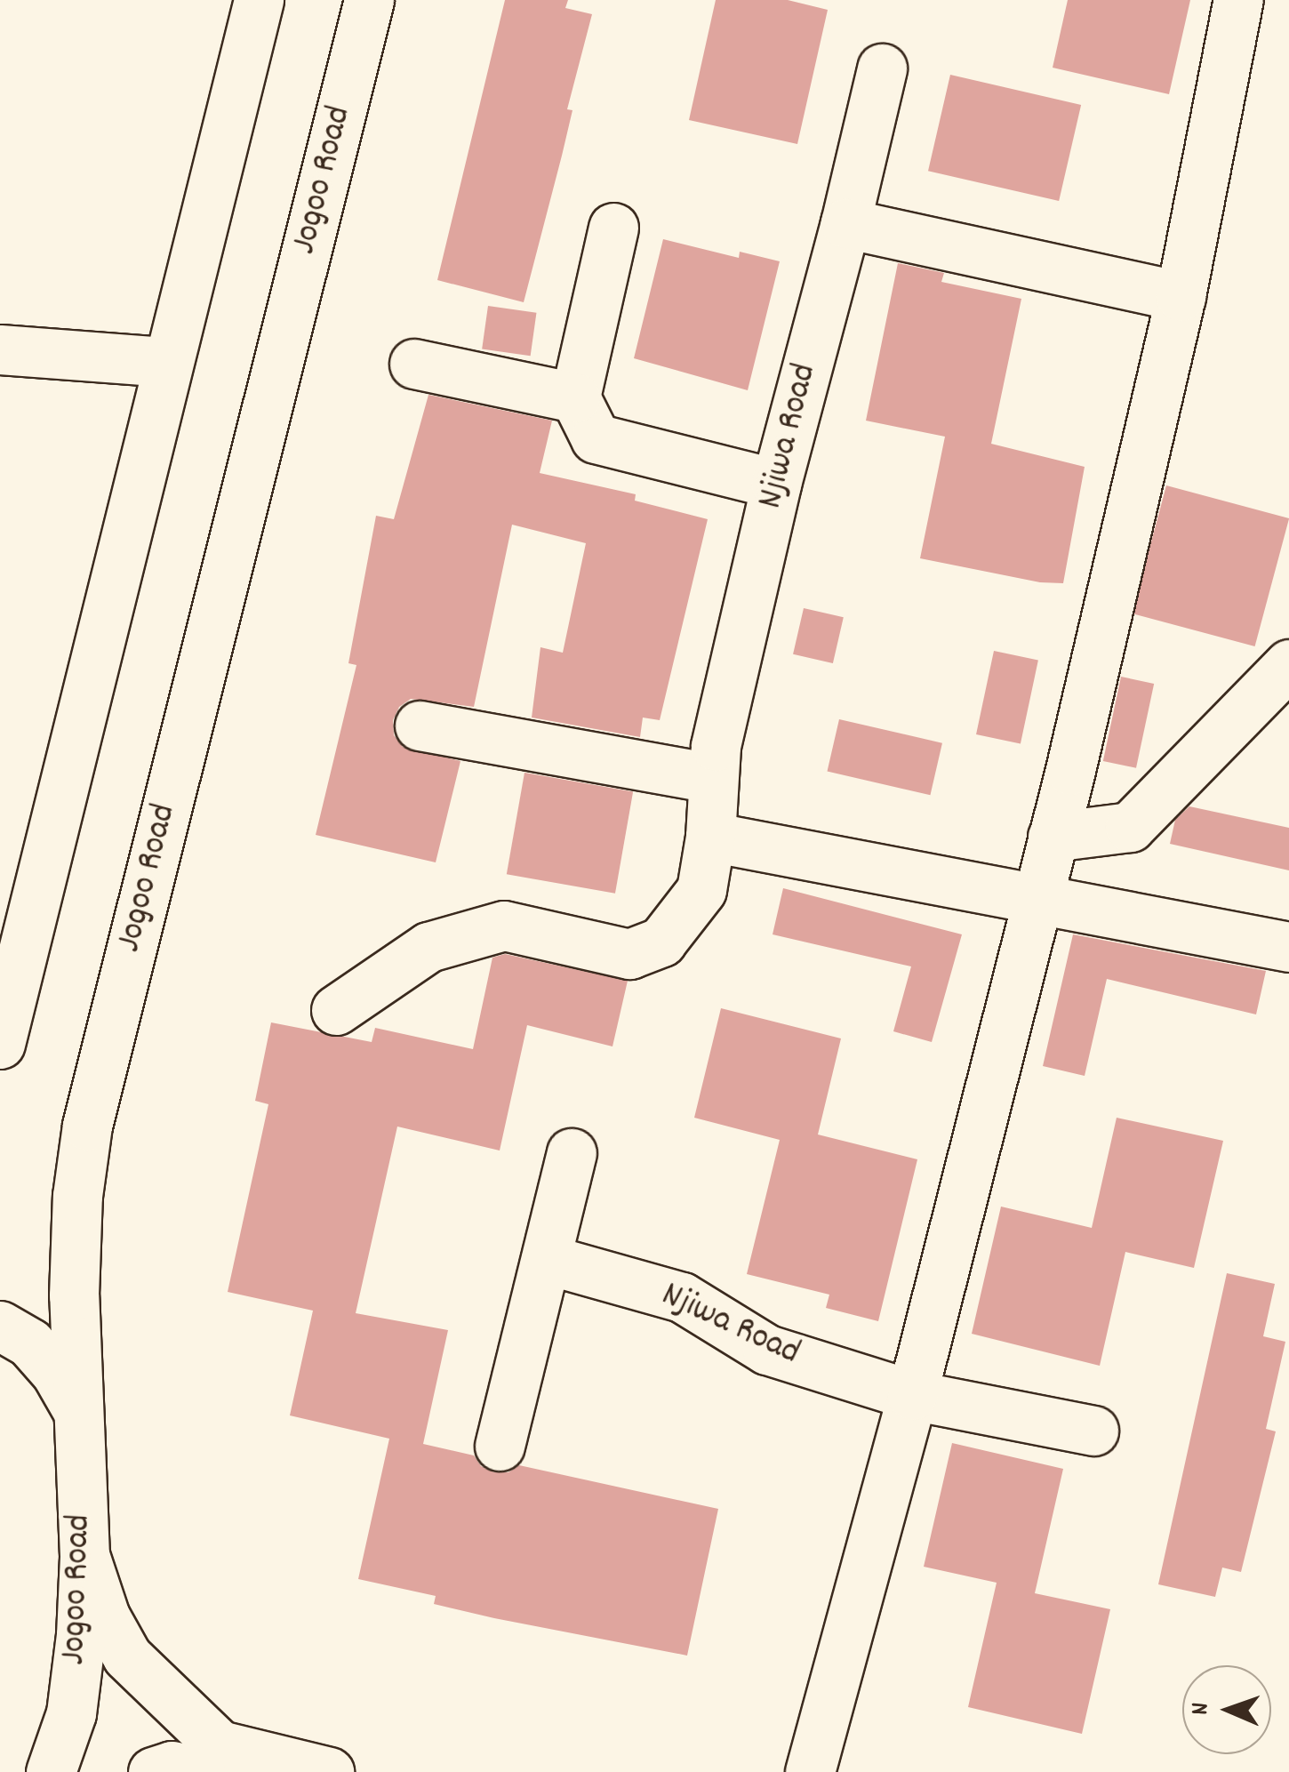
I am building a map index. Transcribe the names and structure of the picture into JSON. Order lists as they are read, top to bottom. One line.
{"streets":{"street":["Jogoo Road","Njiwa Road"]},"north":"left"}
